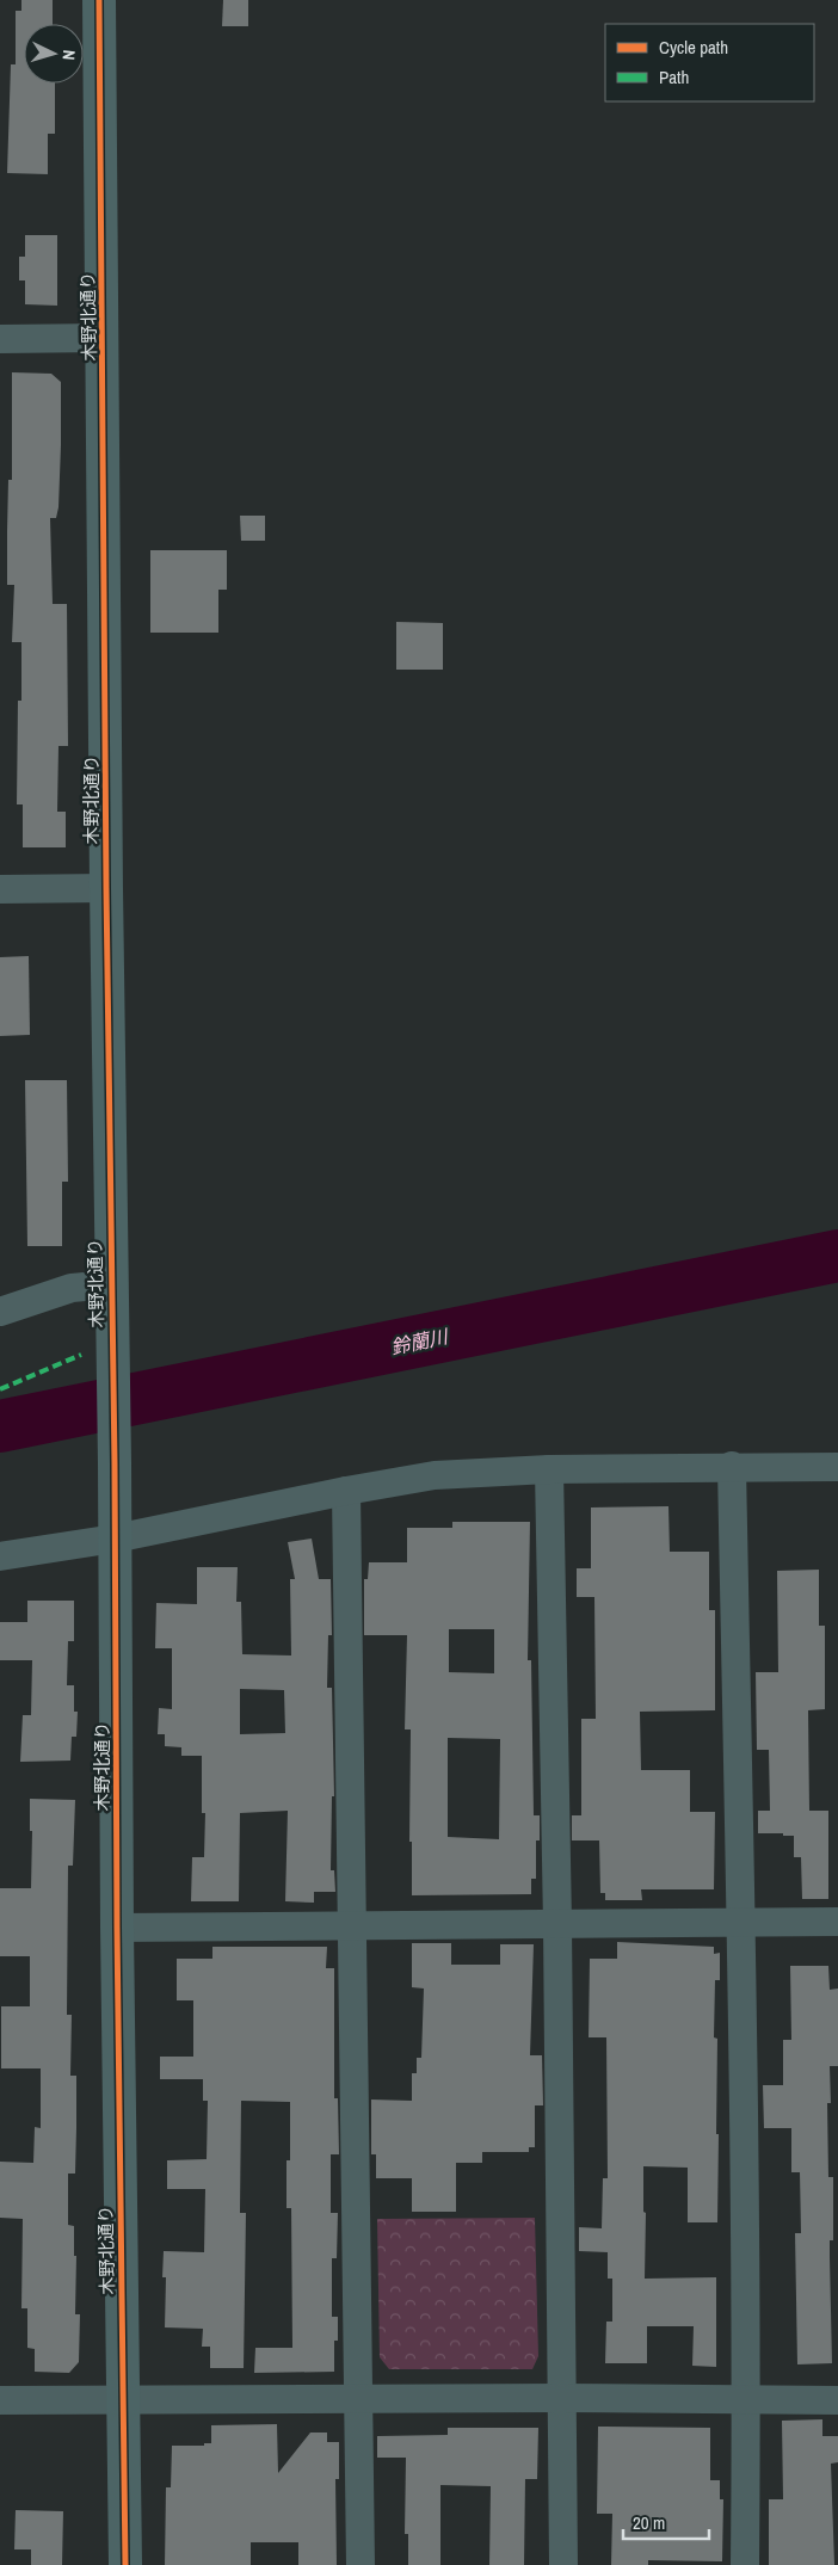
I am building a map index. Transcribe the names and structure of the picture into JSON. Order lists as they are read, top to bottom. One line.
{"streets":{"street":["木野北通り"]},"water":["鈴蘭川"],"legend":["Cycle path","Path"],"scale_bar":"20 m","north":"right"}
